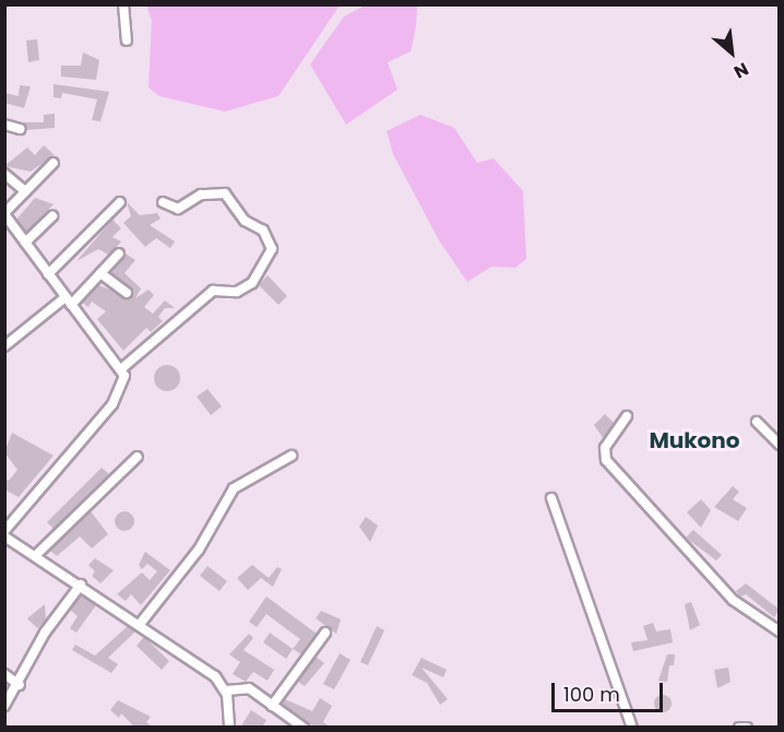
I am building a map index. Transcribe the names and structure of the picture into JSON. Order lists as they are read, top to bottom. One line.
{"districts":["Mukono"],"scale_bar":"100 m","north":"bottom right"}
